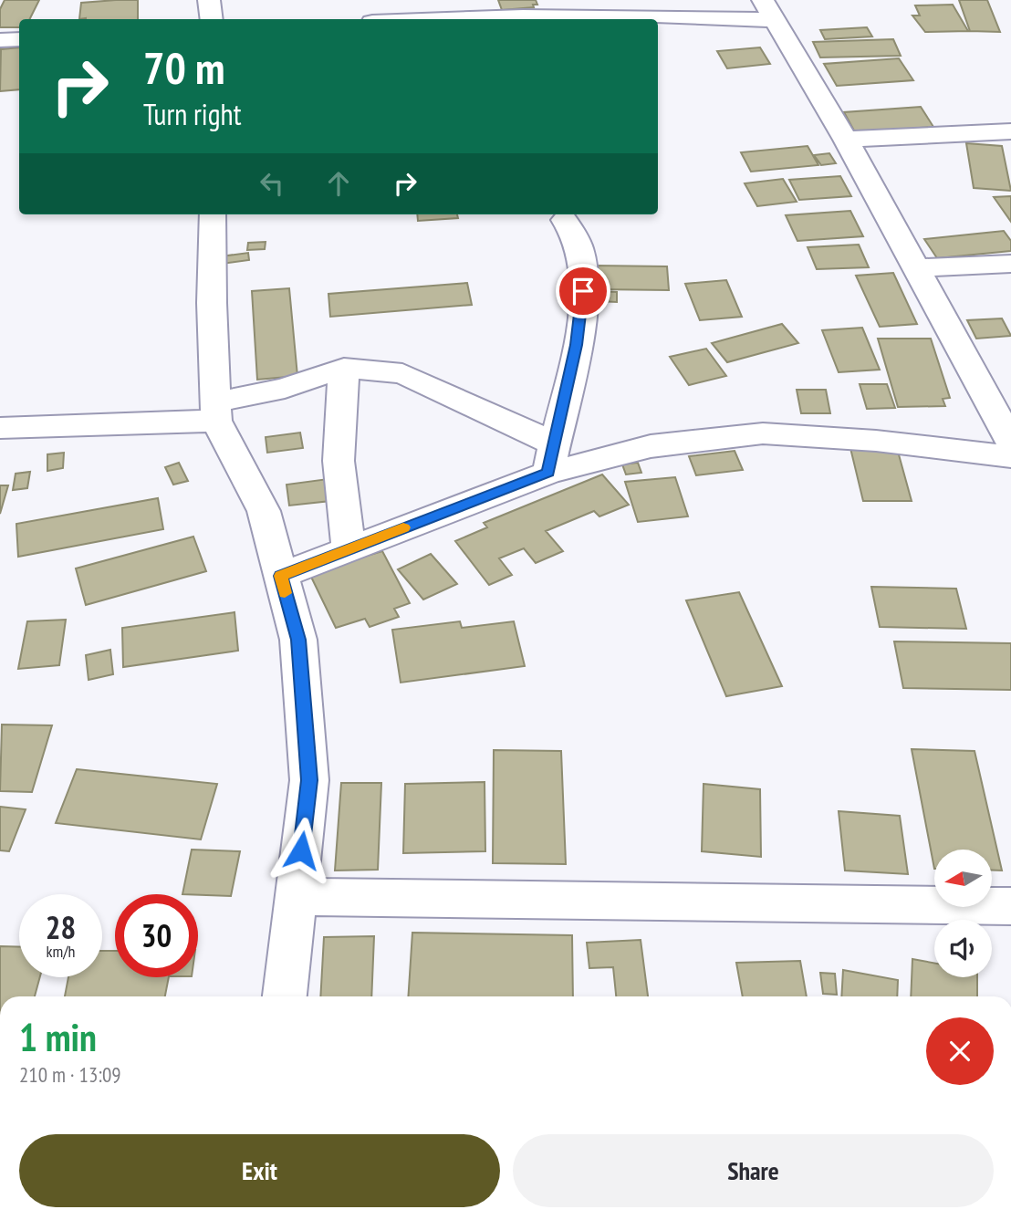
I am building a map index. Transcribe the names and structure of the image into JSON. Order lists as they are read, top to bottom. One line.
{"north":"left","page":{"turn":["70 m","Turn right"],"speed":"28 km/h","limit":"30","heading":["1 min","210 m · 13:09"],"buttons":["Exit","Share"]}}
